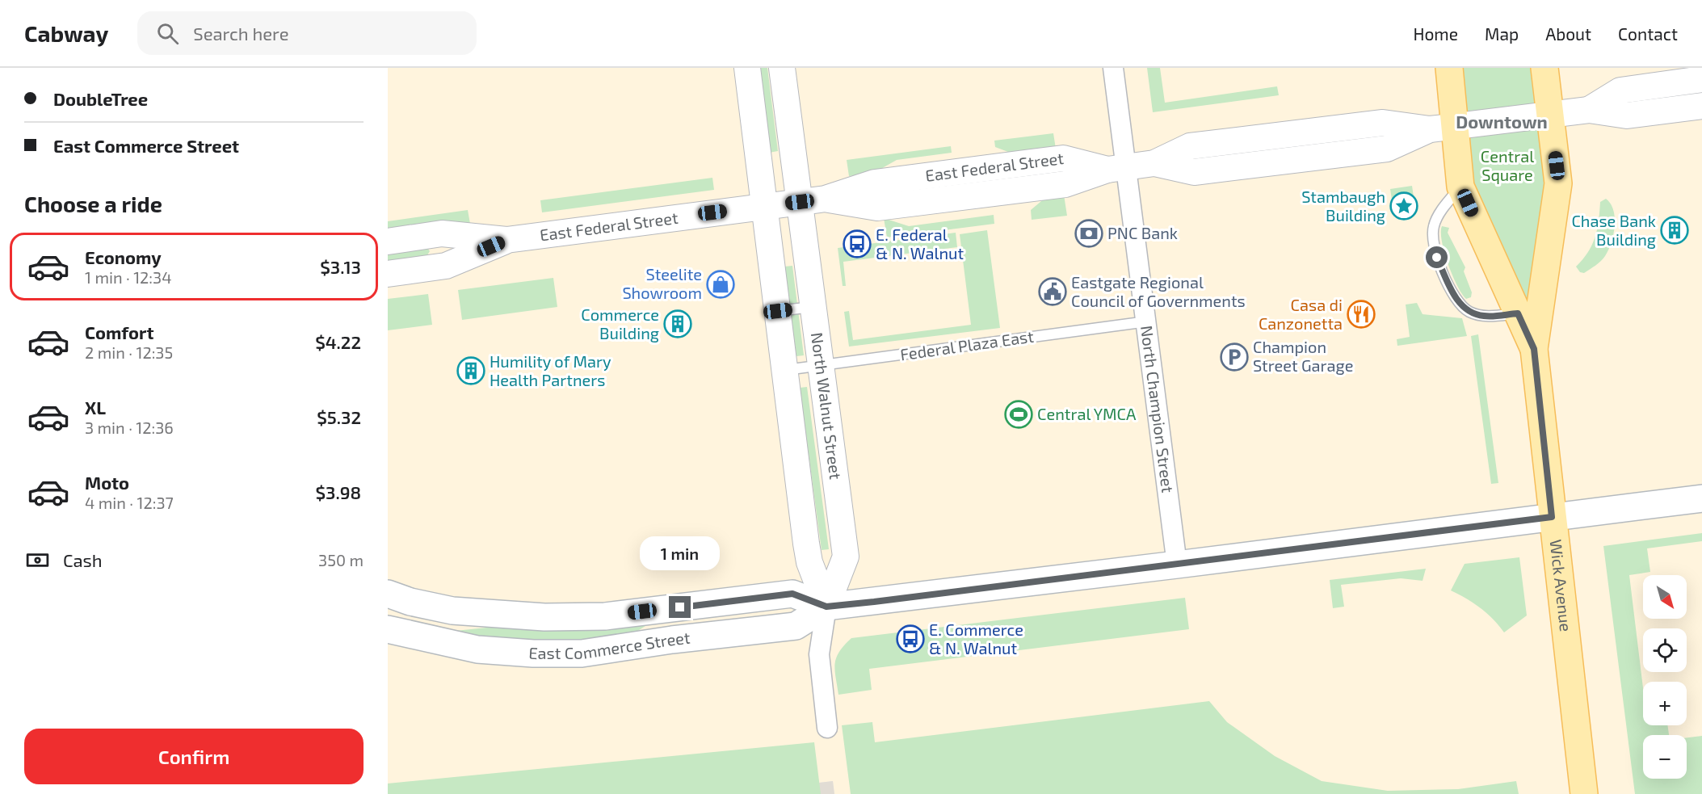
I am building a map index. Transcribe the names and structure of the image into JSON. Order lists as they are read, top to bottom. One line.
{"streets":{"main road":["Wick Avenue","East Commerce Street"],"street":["East Federal Street","North Walnut Street","North Champion Street"],"lane":["Federal Plaza East"]},"crossings":[["East Federal Street","North Walnut Street"],["East Federal Street","North Champion Street"],["Federal Plaza East","North Walnut Street"],["Federal Plaza East","North Champion Street"],["North Walnut Street","East Commerce Street"],["North Champion Street","East Commerce Street"],["Wick Avenue","East Commerce Street"]],"districts":["Downtown"],"parks":["Central Square"],"places":{"place":["Stambaugh Building"],"building":["Chase Bank Building","Commerce Building","Humility of Mary Health Partners"],"bank":["PNC Bank"],"bus stop":["E. Federal & N. Walnut","E. Commerce & N. Walnut"],"shop":["Steelite Showroom"],"public building":["Eastgate Regional Council of Governments"],"restaurant":["Casa di Canzonetta"],"parking":["Champion Street Garage"],"sports":["Central YMCA"]},"north":"bottom right","page":{"header":"Cabway","search":"Search here","nav":["Home","Map","About","Contact"],"banner":["DoubleTree","East Commerce Street"],"heading":"Choose a ride","list":[{"name":"Economy","note":"1 min · 12:34","value":"$3.13"},{"name":"Comfort","note":"2 min · 12:35","value":"$4.22"},{"name":"XL","note":"3 min · 12:36","value":"$5.32"},{"name":"Moto","note":"4 min · 12:37","value":"$3.98"}],"pay":["Cash","350 m"],"bubble":"1 min","map_buttons":["+","−"],"buttons":"Confirm"}}
